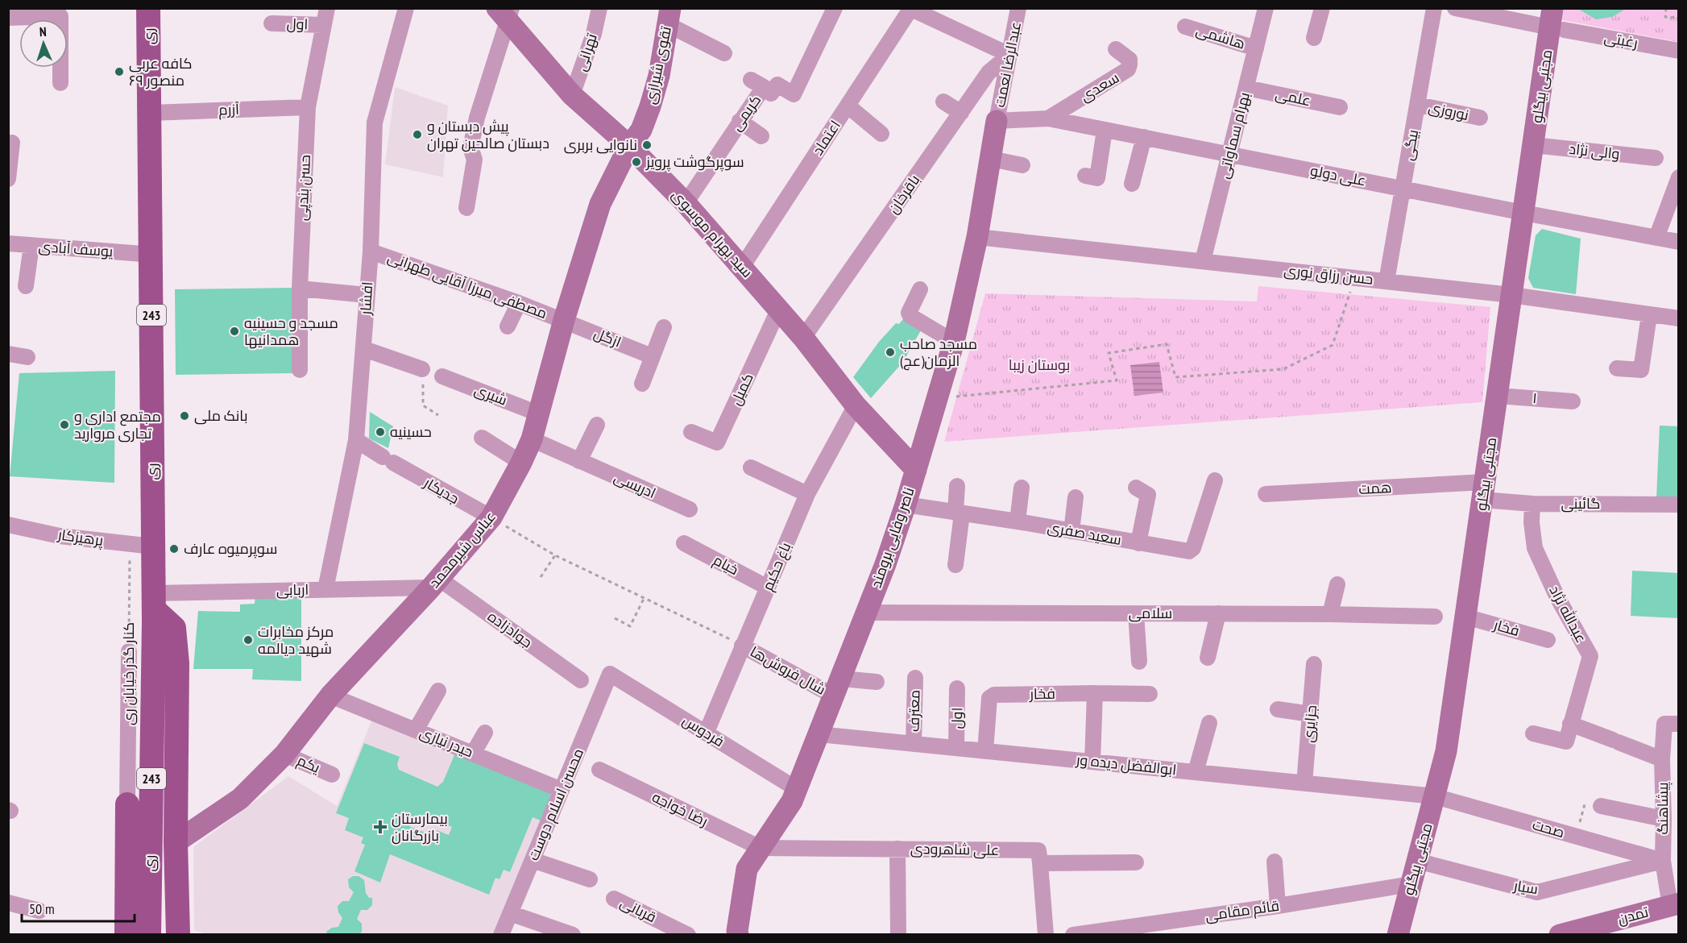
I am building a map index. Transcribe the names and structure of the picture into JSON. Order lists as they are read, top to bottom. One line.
{"streets":{"main road":["ری","243"],"street":["اول","هاشمی","رغبتی","تهرانی","عبدالرضا نعمت","تقوی شیرازی","مجتبی بیگلو","سعدی","علمی","آزرم","نوروزی","کریمی","بهرام سماواتی","اعتماد","بیگی","والی نژاد","علی دولو","حسن بندپی","باقرخان","سید بهرام موسوی","یوسف آبادی","حسن رزاق نوری","مصطفی میرزا آقایی طهرانی","افشار","ازگل","کمیل","شیری","۱","ادریسی","همت","جدیکار","گائینی","سعید صفری","پرهیزکار","ناصر وفایی برومند","عباس شیرمحمد","خیام","باغ حکیم","اربابی","سلامی","عبدالله نژاد","فخار","جوادزاده","شال فروش‌ها","کنار گذر خیابان ری","معترف","جزایری","فردوس","حیدر نیازی","یکم","ابوالفضل دیده ور","محسن اسلام دوست","پیشاهنگ","رضا خواجه","صحت","علی شاهرودی","سیار","قربانی","قائم مقامی","تمدن"]},"crossings":[["اول","حسن بندپی"],["اول","ابوالفضل دیده ور"],["ری","آزرم"],["ری","پرهیزکار"],["ری","اربابی"],["ری","کنار گذر خیابان ری"],["هاشمی","بهرام سماواتی"],["رغبتی","مجتبی بیگلو"],["تهرانی","سید بهرام موسوی"],["عبدالرضا نعمت","علی دولو"],["عبدالرضا نعمت","باقرخان"],["عبدالرضا نعمت","ناصر وفایی برومند"],["تقوی شیرازی","سید بهرام موسوی"],["تقوی شیرازی","عباس شیرمحمد"],["مجتبی بیگلو","والی نژاد"],["مجتبی بیگلو","علی دولو"],["مجتبی بیگلو","حسن رزاق نوری"],["مجتبی بیگلو","۱"],["مجتبی بیگلو","همت"],["مجتبی بیگلو","گائینی"],["مجتبی بیگلو","فخار"],["مجتبی بیگلو","ابوالفضل دیده ور"],["مجتبی بیگلو","صحت"],["مجتبی بیگلو","سیار"],["مجتبی بیگلو","قائم مقامی"],["سعدی","علی دولو"],["علمی","بهرام سماواتی"],["آزرم","حسن بندپی"],["نوروزی","بیگی"],["کریمی","سید بهرام موسوی"],["بهرام سماواتی","علی دولو"],["بهرام سماواتی","حسن رزاق نوری"],["اعتماد","سید بهرام موسوی"],["بیگی","علی دولو"],["بیگی","حسن رزاق نوری"],["علی دولو","ناصر وفایی برومند"],["باقرخان","سید بهرام موسوی"],["سید بهرام موسوی","کمیل"],["سید بهرام موسوی","ناصر وفایی برومند"],["سید بهرام موسوی","عباس شیرمحمد"],["سید بهرام موسوی","باغ حکیم"],["حسن رزاق نوری","ناصر وفایی برومند"],["مصطفی میرزا آقایی طهرانی","افشار"],["مصطفی میرزا آقایی طهرانی","ازگل"],["مصطفی میرزا آقایی طهرانی","عباس شیرمحمد"],["افشار","جدیکار"],["افشار","اربابی"],["ازگل","عباس شیرمحمد"],["شیری","عباس شیرمحمد"],["ادریسی","عباس شیرمحمد"],["همت","گائینی"],["جدیکار","عباس شیرمحمد"],["گائینی","عبدالله نژاد"],["سعید صفری","ناصر وفایی برومند"],["پرهیزکار","کنار گذر خیابان ری"],["ناصر وفایی برومند","سلامی"],["ناصر وفایی برومند","شال فروش‌ها"],["ناصر وفایی برومند","فردوس"],["ناصر وفایی برومند","ابوالفضل دیده ور"],["ناصر وفایی برومند","رضا خواجه"],["ناصر وفایی برومند","علی شاهرودی"],["عباس شیرمحمد","اربابی"],["عباس شیرمحمد","جوادزاده"],["عباس شیرمحمد","حیدر نیازی"],["عباس شیرمحمد","یکم"],["خیام","باغ حکیم"],["باغ حکیم","شال فروش‌ها"],["باغ حکیم","فردوس"],["اربابی","جوادزاده"],["فخار","ابوالفضل دیده ور"],["معترف","ابوالفضل دیده ور"],["جزایری","ابوالفضل دیده ور"],["فردوس","محسن اسلام دوست"],["حیدر نیازی","محسن اسلام دوست"],["ابوالفضل دیده ور","صحت"],["پیشاهنگ","صحت"],["پیشاهنگ","سیار"],["پیشاهنگ","تمدن"],["رضا خواجه","علی شاهرودی"],["صحت","سیار"]],"parks":["بوستان زیبا"],"places":{"other":["کافه عربی منصور ۶۹","پیش دبستان و دبستان صالحین تهران","نانوایی بربری","سوپرگوشت پرویز","مسجد و حسینیه همدانیها","مسجد صاحب الزمان(عج)","بانک ملی","مجتمع اداری و تجاری مروارید","حسینیه","سوپرمیوه عارف","مرکز مخابرات شهید دیالمه"],"health":["بیمارستان بازرگانان"]},"scale_bar":"50 m","north":"top"}
